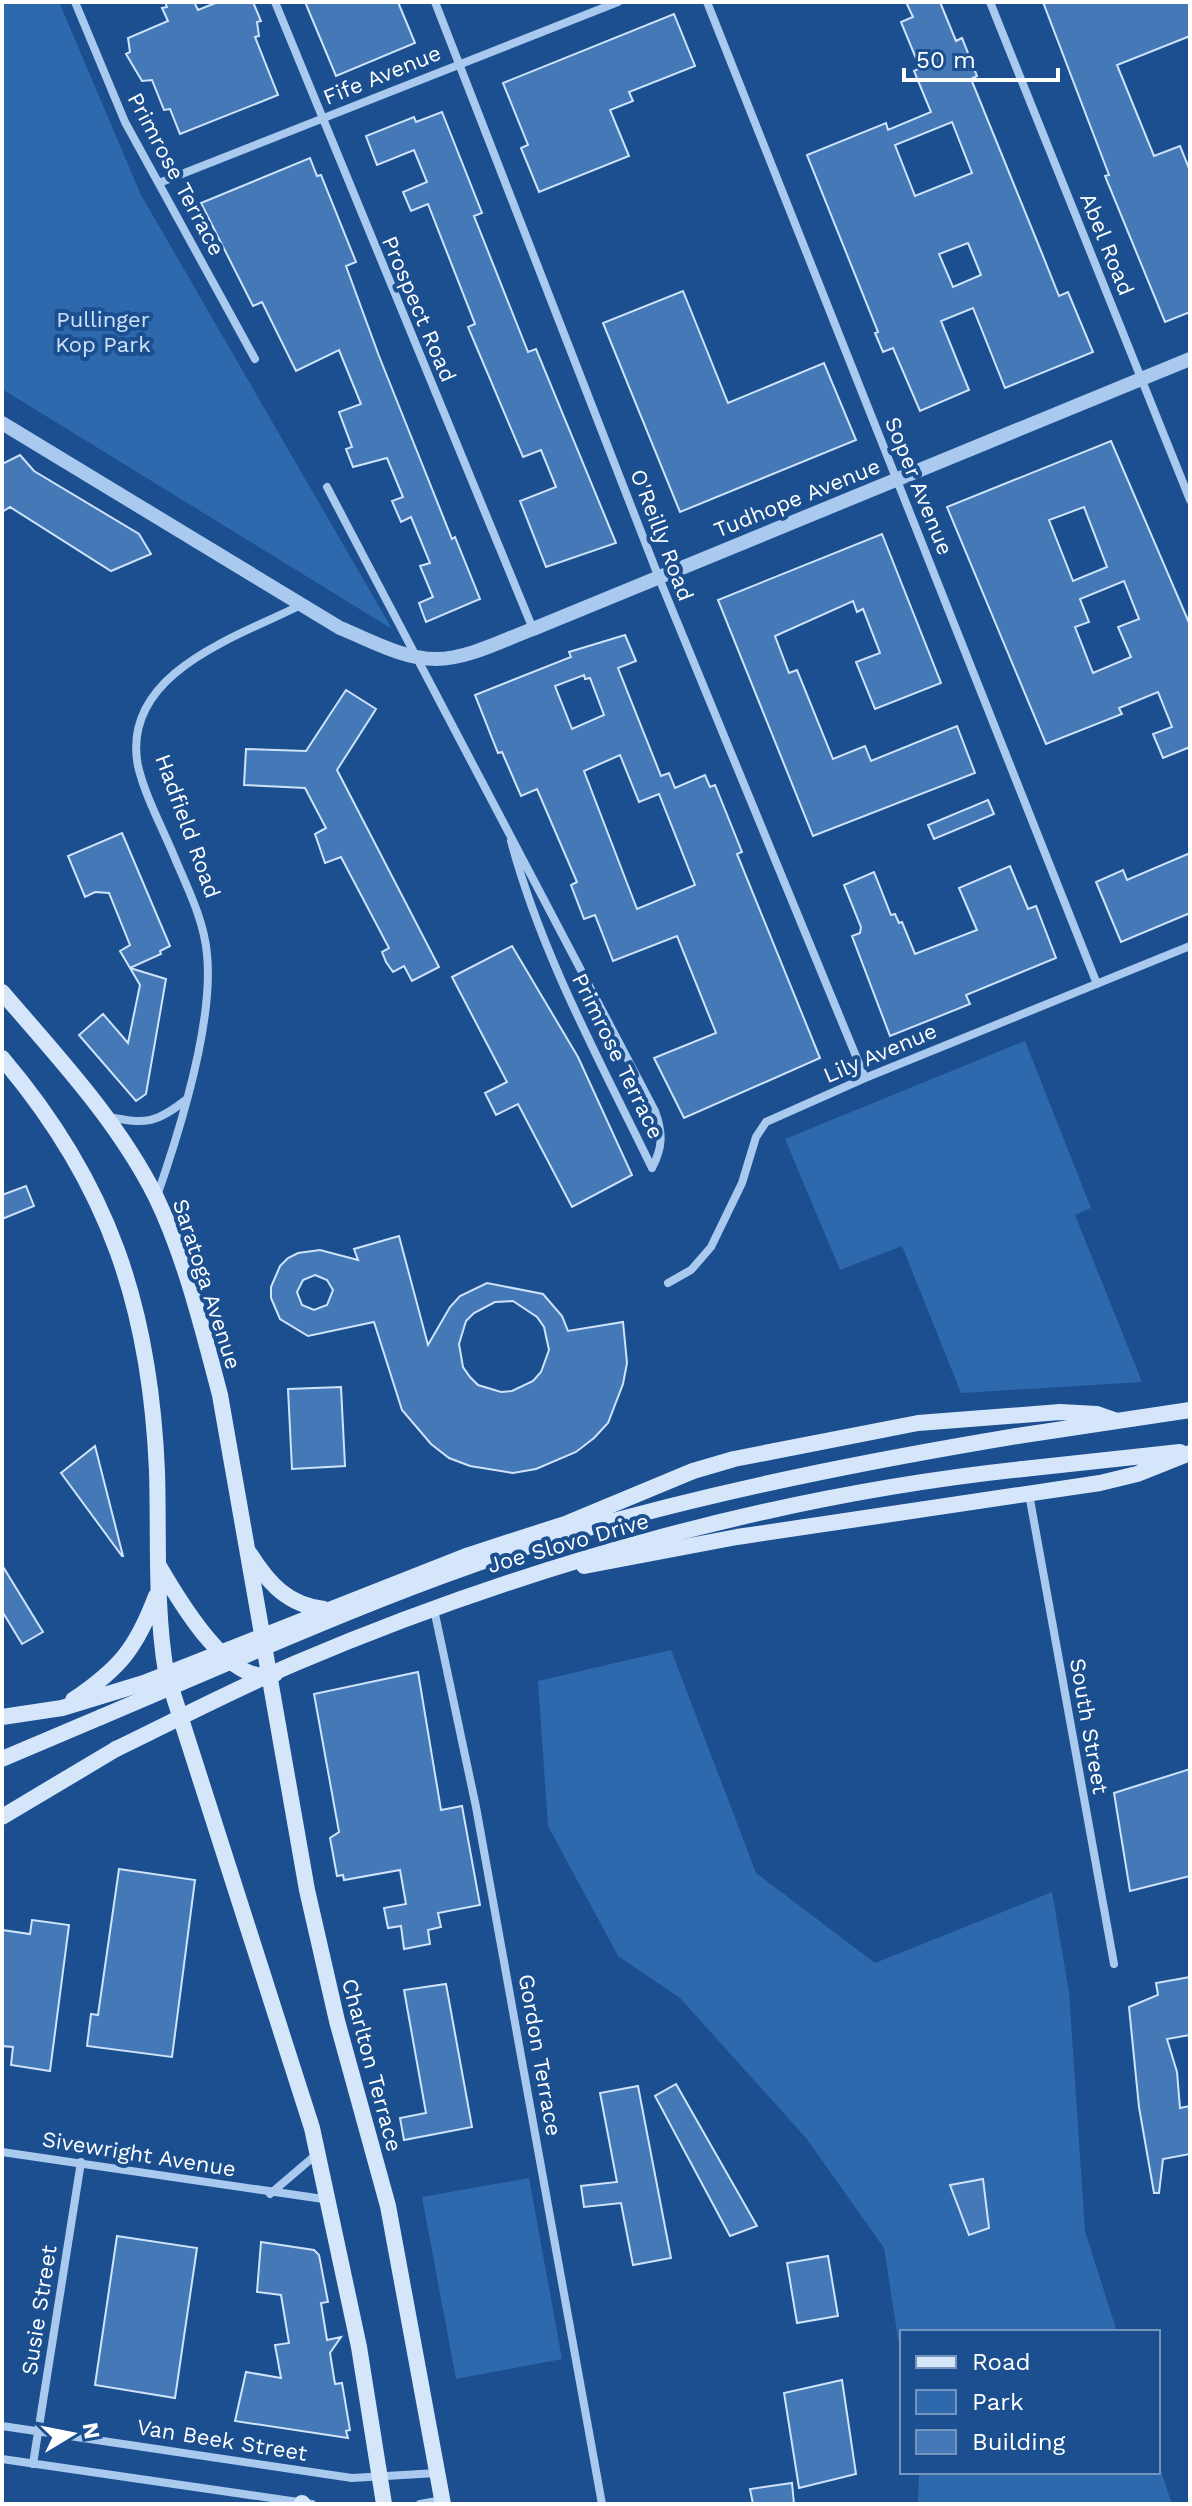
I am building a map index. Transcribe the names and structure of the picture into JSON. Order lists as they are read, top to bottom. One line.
{"streets":{"main road":["Saratoga Avenue","Joe Slovo Drive","Charlton Terrace"],"street":["Fife Avenue","Primrose Terrace","Abel Road","Prospect Road","Soper Avenue","Tudhope Avenue","O'Reilly Road","Hadfield Road","Lily Avenue","South Street","Gordon Terrace","Sivewright Avenue","Susie Street","Van Beek Street"]},"crossings":[["Fife Avenue","Primrose Terrace"],["Fife Avenue","Prospect Road"],["Fife Avenue","O'Reilly Road"],["Primrose Terrace","Tudhope Avenue"],["Abel Road","Tudhope Avenue"],["Prospect Road","Tudhope Avenue"],["Soper Avenue","Tudhope Avenue"],["Soper Avenue","Lily Avenue"],["Tudhope Avenue","O'Reilly Road"],["O'Reilly Road","Lily Avenue"],["Hadfield Road","Saratoga Avenue"],["Saratoga Avenue","Charlton Terrace"],["Charlton Terrace","Van Beek Street"],["Sivewright Avenue","Susie Street"],["Susie Street","Van Beek Street"]],"parks":["Pullinger Kop Park"],"legend":["Road","Park","Building"],"scale_bar":"50 m","north":"right"}
